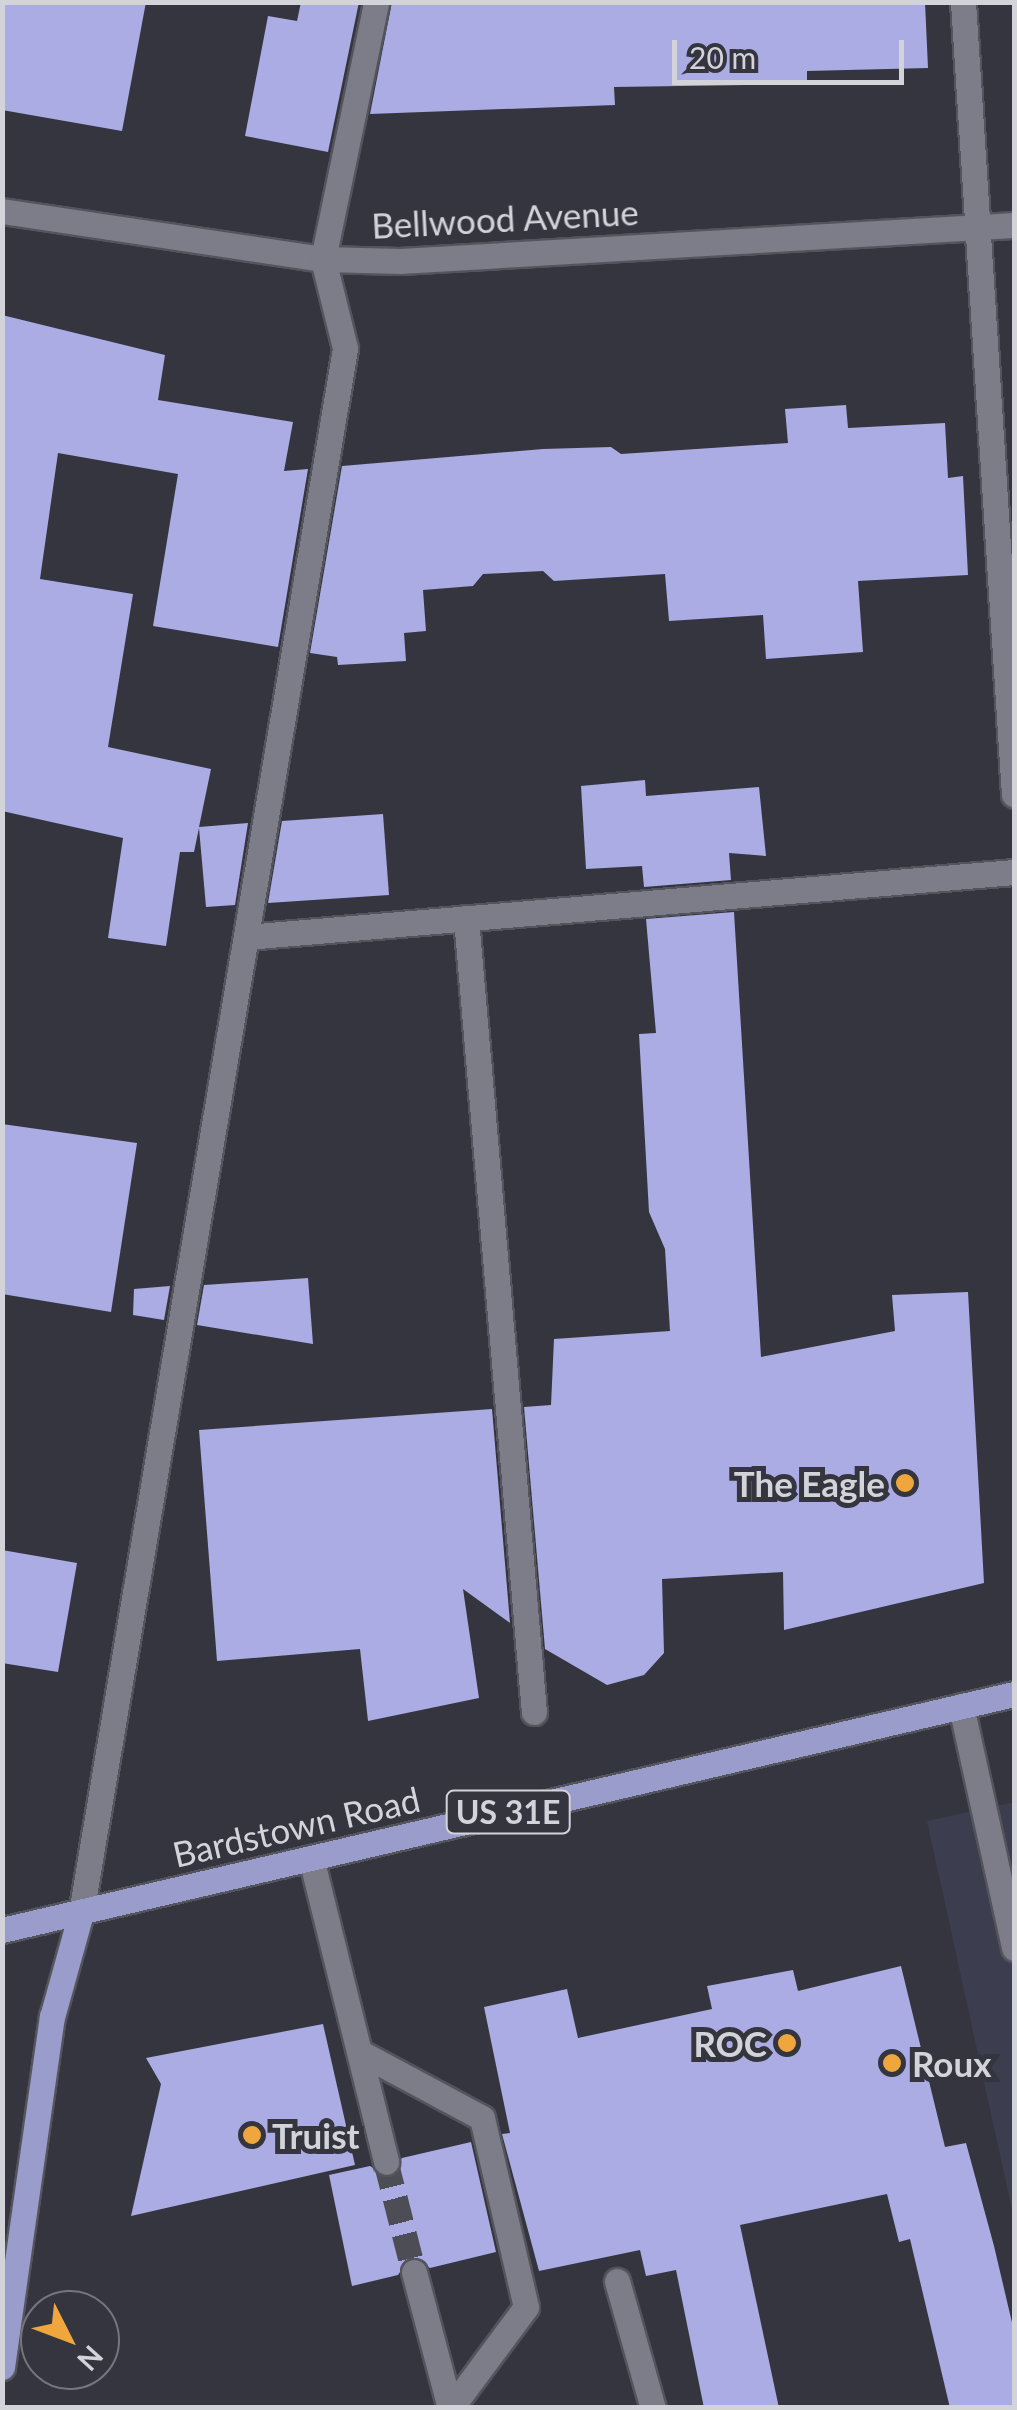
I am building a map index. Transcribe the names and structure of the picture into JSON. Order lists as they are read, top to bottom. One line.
{"streets":{"main road":["US 31E","Bardstown Road"],"street":["Bellwood Avenue"]},"places":["The Eagle","ROC","Roux","Truist"],"scale_bar":"20 m","north":"bottom right"}
